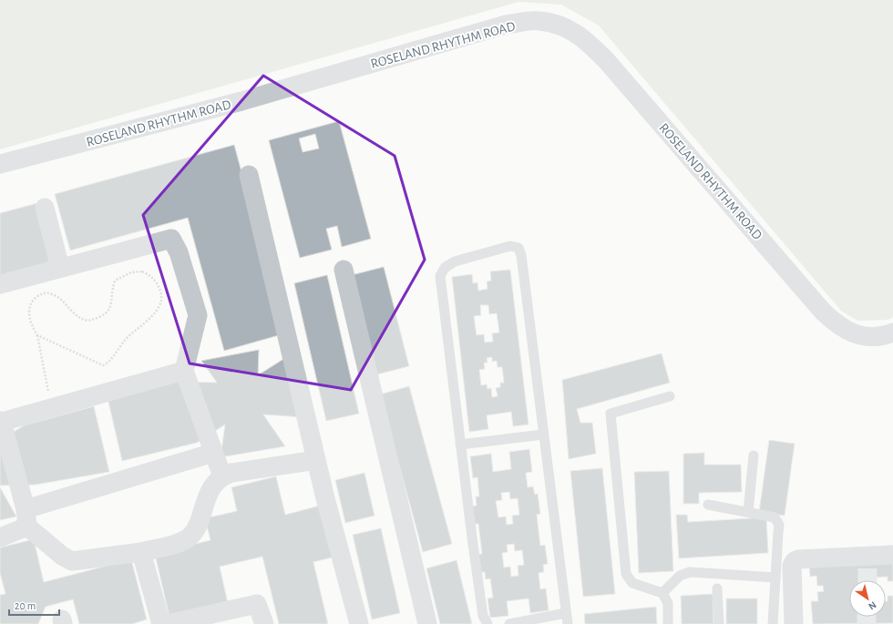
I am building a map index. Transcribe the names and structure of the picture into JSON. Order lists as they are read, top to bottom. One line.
{"streets":{"street":["ROSELAND RHYTHM ROAD"]},"scale_bar":"20 m","north":"bottom right"}
